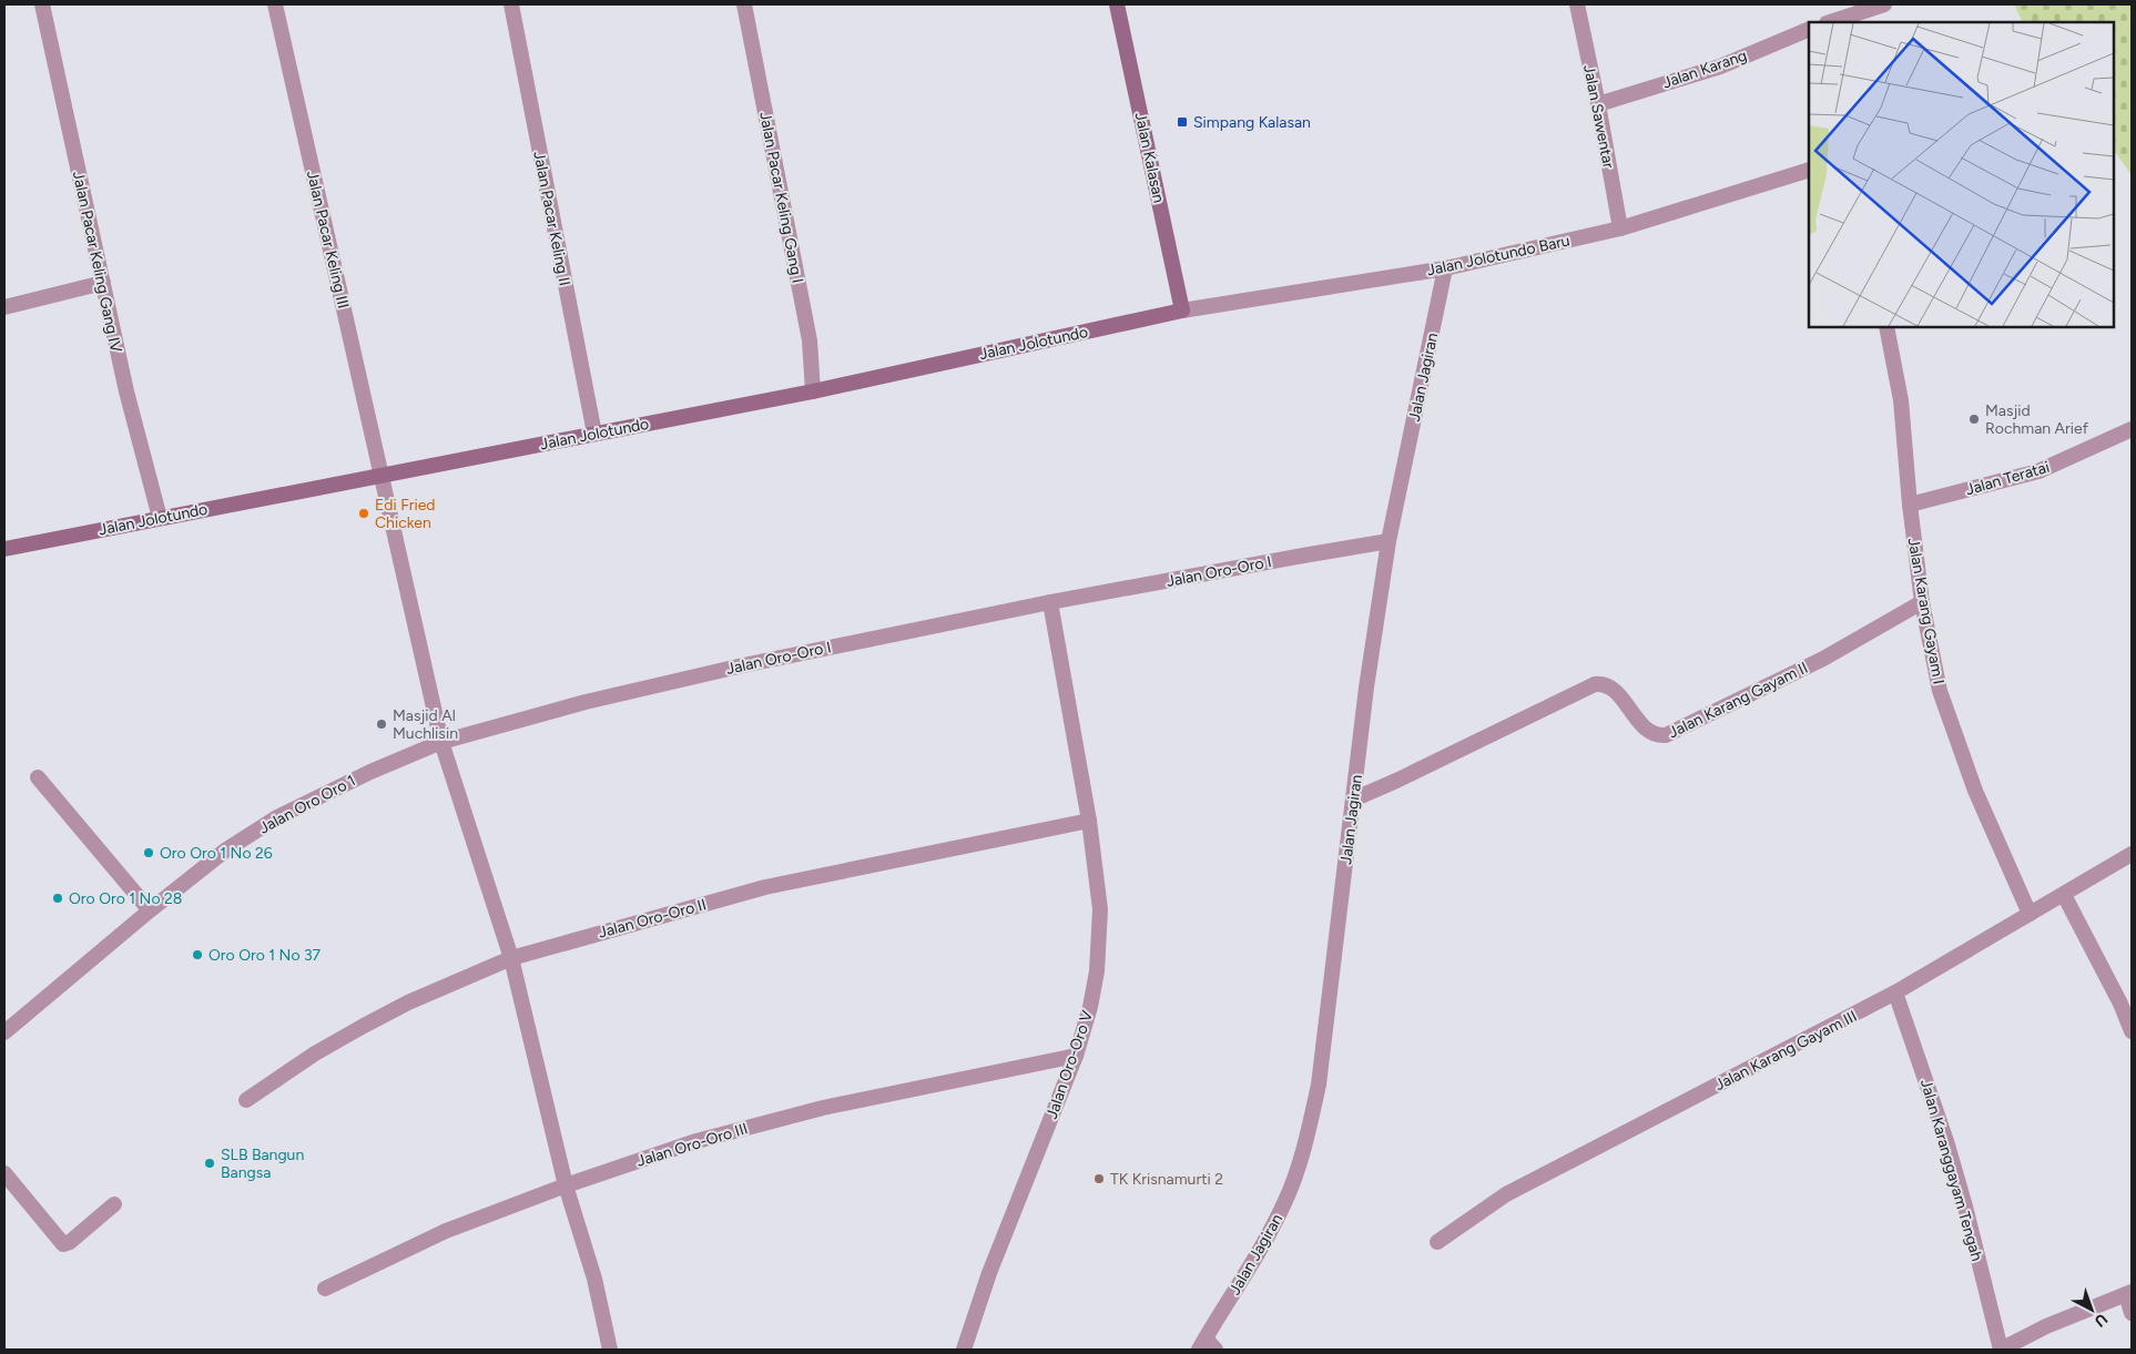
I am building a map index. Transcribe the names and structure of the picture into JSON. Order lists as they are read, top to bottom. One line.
{"streets":{"main road":["Jalan Kalasan","Jalan Jolotundo"],"street":["Jalan Karang","Jalan Sawentar","Jalan Pacar Keling Gang I","Jalan Pacar Keling II","Jalan Pacar Keling III","Jalan Jolotundo Baru","Jalan Pacar Keling Gang IV","Jalan Jagiran","Jalan Teratai","Jalan Oro-Oro I","Jalan Karang Gayam I","Jalan Karang Gayam II","Jalan Oro Oro 1","Jalan Oro-Oro II","Jalan Karang Gayam III","Jalan Oro-Oro V","Jalan Oro-Oro III","Jalan Karanggayam Tengah"]},"crossings":[["Jalan Karang","Jalan Sawentar"],["Jalan Sawentar","Jalan Jolotundo Baru"],["Jalan Kalasan","Jalan Jolotundo Baru"],["Jalan Kalasan","Jalan Jolotundo"],["Jalan Pacar Keling Gang I","Jalan Jolotundo"],["Jalan Pacar Keling II","Jalan Jolotundo"],["Jalan Pacar Keling III","Jalan Jolotundo"],["Jalan Jolotundo Baru","Jalan Jolotundo"],["Jalan Jolotundo Baru","Jalan Jagiran"],["Jalan Pacar Keling Gang IV","Jalan Jolotundo"],["Jalan Jagiran","Jalan Oro-Oro I"],["Jalan Jagiran","Jalan Karang Gayam II"],["Jalan Teratai","Jalan Karang Gayam I"],["Jalan Oro-Oro I","Jalan Oro Oro 1"],["Jalan Oro-Oro I","Jalan Oro-Oro V"],["Jalan Karang Gayam I","Jalan Karang Gayam II"],["Jalan Karang Gayam I","Jalan Karang Gayam III"],["Jalan Oro-Oro II","Jalan Oro-Oro V"],["Jalan Karang Gayam III","Jalan Karanggayam Tengah"],["Jalan Oro-Oro V","Jalan Oro-Oro III"]],"places":{"transit":["Simpang Kalasan"],"other":["Masjid Rochman Arief","Edi Fried Chicken","Masjid Al Muchlisin","Oro Oro 1 No 26","Oro Oro 1 No 28","Oro Oro 1 No 37","SLB Bangun Bangsa","TK Krisnamurti 2"]},"north":"bottom right"}
